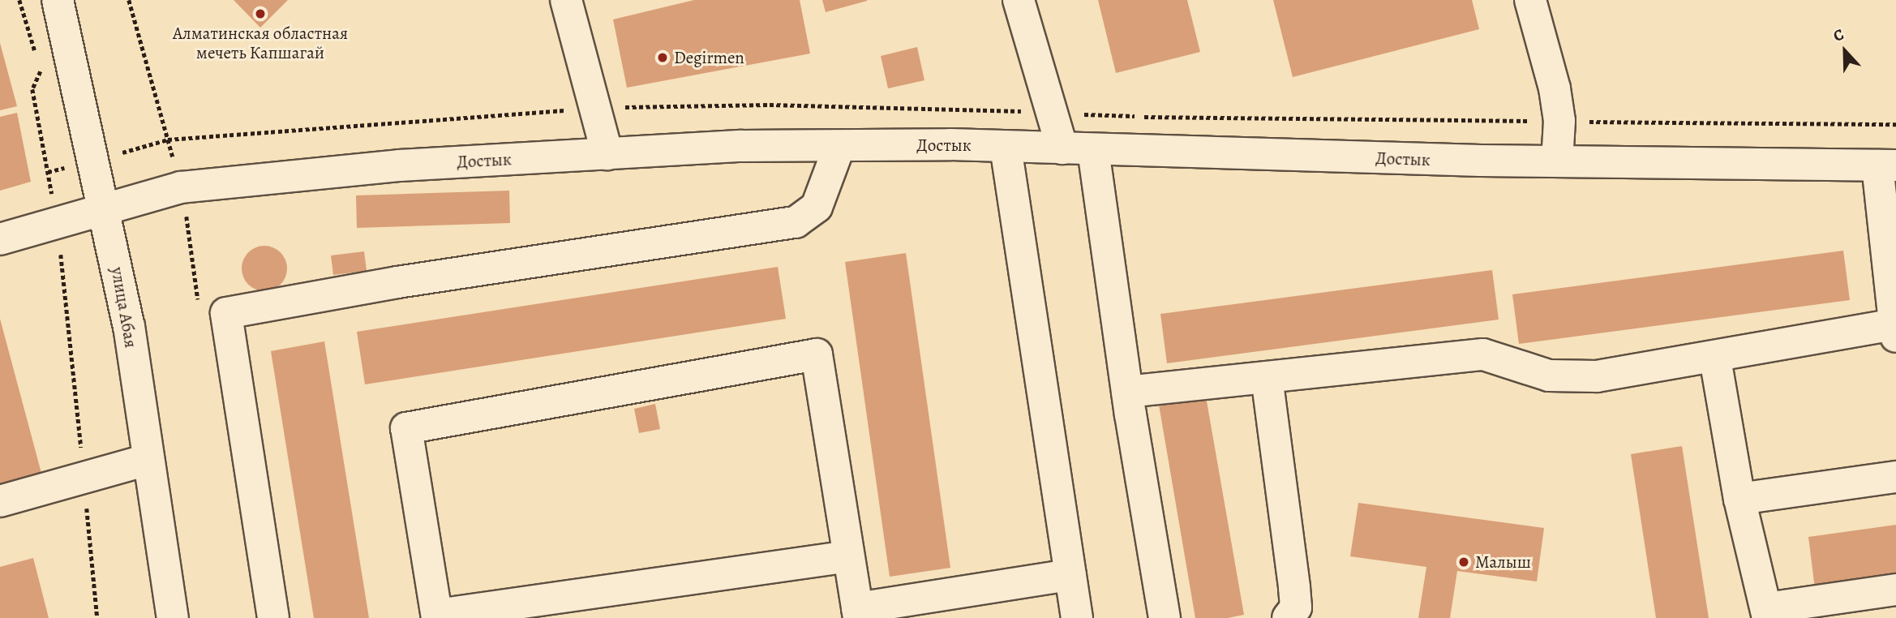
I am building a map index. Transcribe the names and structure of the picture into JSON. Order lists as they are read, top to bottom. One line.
{"streets":{"street":["Достык","улица Абая"]},"crossings":[["Достык","улица Абая"]],"places":["Алматинская областная мечеть Капшагай","Degirmen","Малыш"],"north":"top"}
